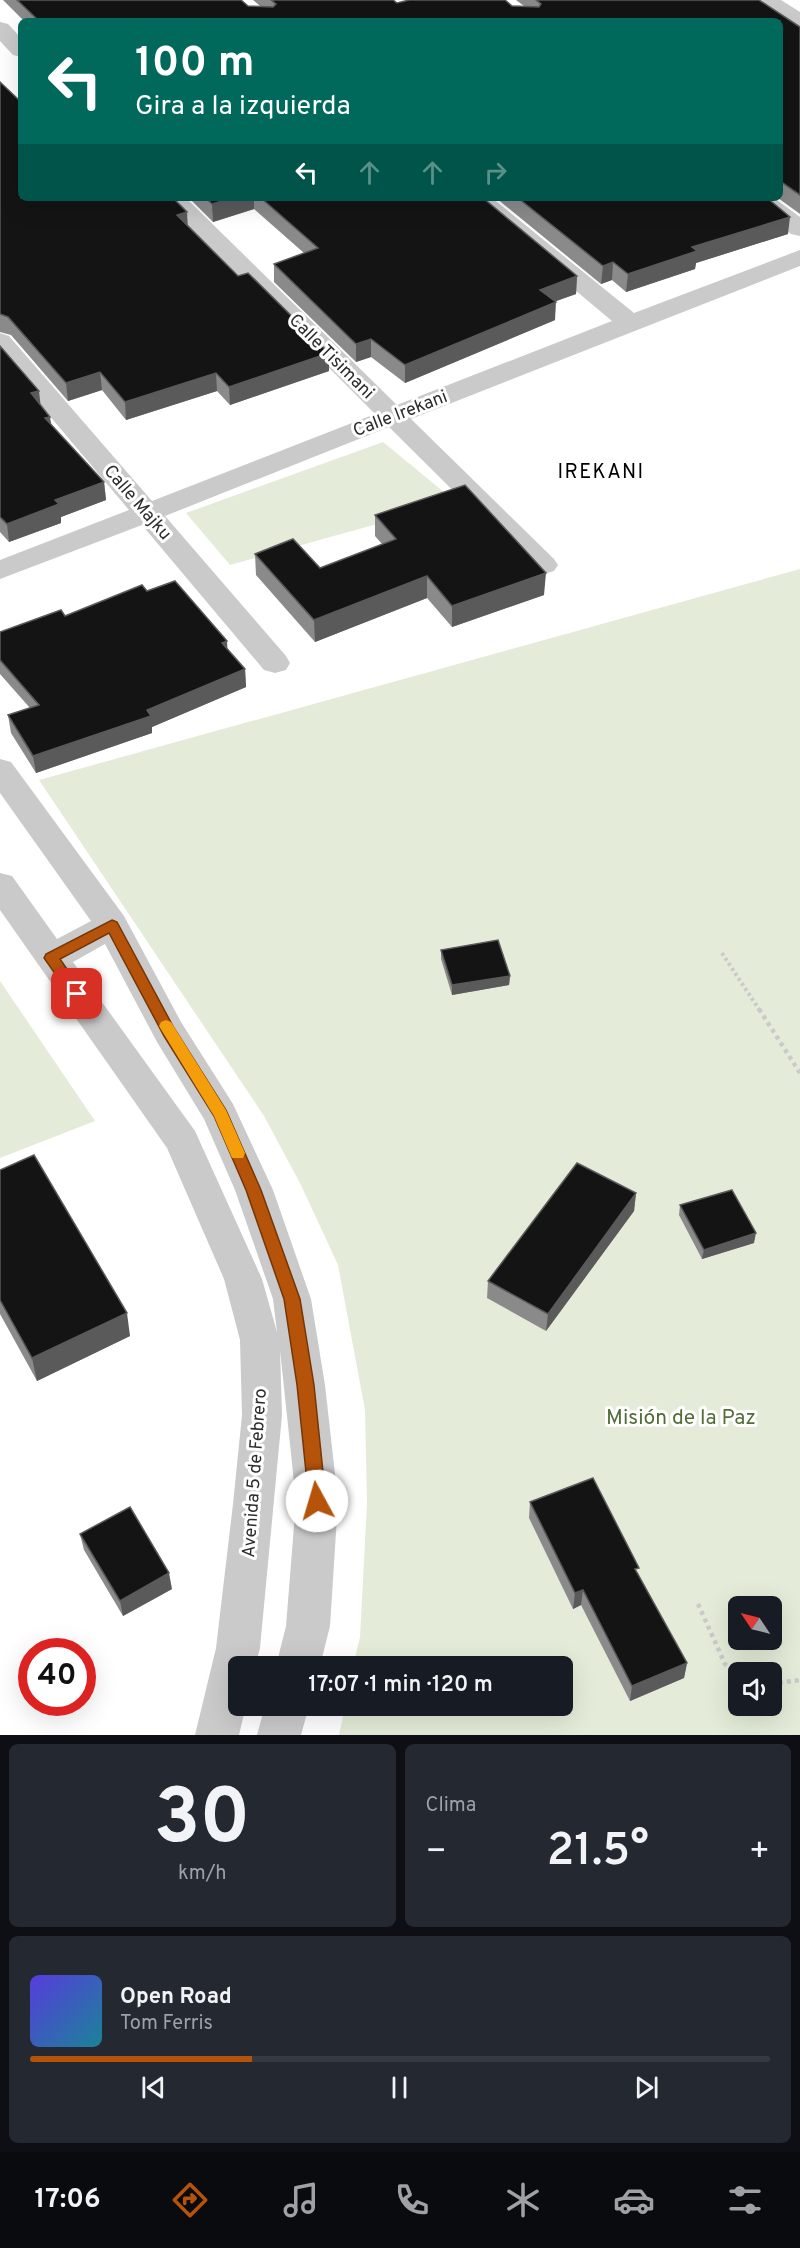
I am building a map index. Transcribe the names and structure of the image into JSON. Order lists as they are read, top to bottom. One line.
{"streets":{"street":["Calle Tisimani","Calle Irekani","Calle Majku","Avenida 5 de Febrero"]},"crossings":[["Calle Tisimani","Calle Irekani"],["Calle Irekani","Calle Majku"]],"districts":["IREKANI"],"parks":["Misión de la Paz"],"north":"top left","page":{"turn":["100 m","Gira a la izquierda"],"limit":"40","trip":"17:07 · 1 min · 120 m","tile":[["30","km/h"],"Clima"],"heat":["−","21.5°","+"],"song":["Open Road","Tom Ferris"],"tabs":"17:06"}}
